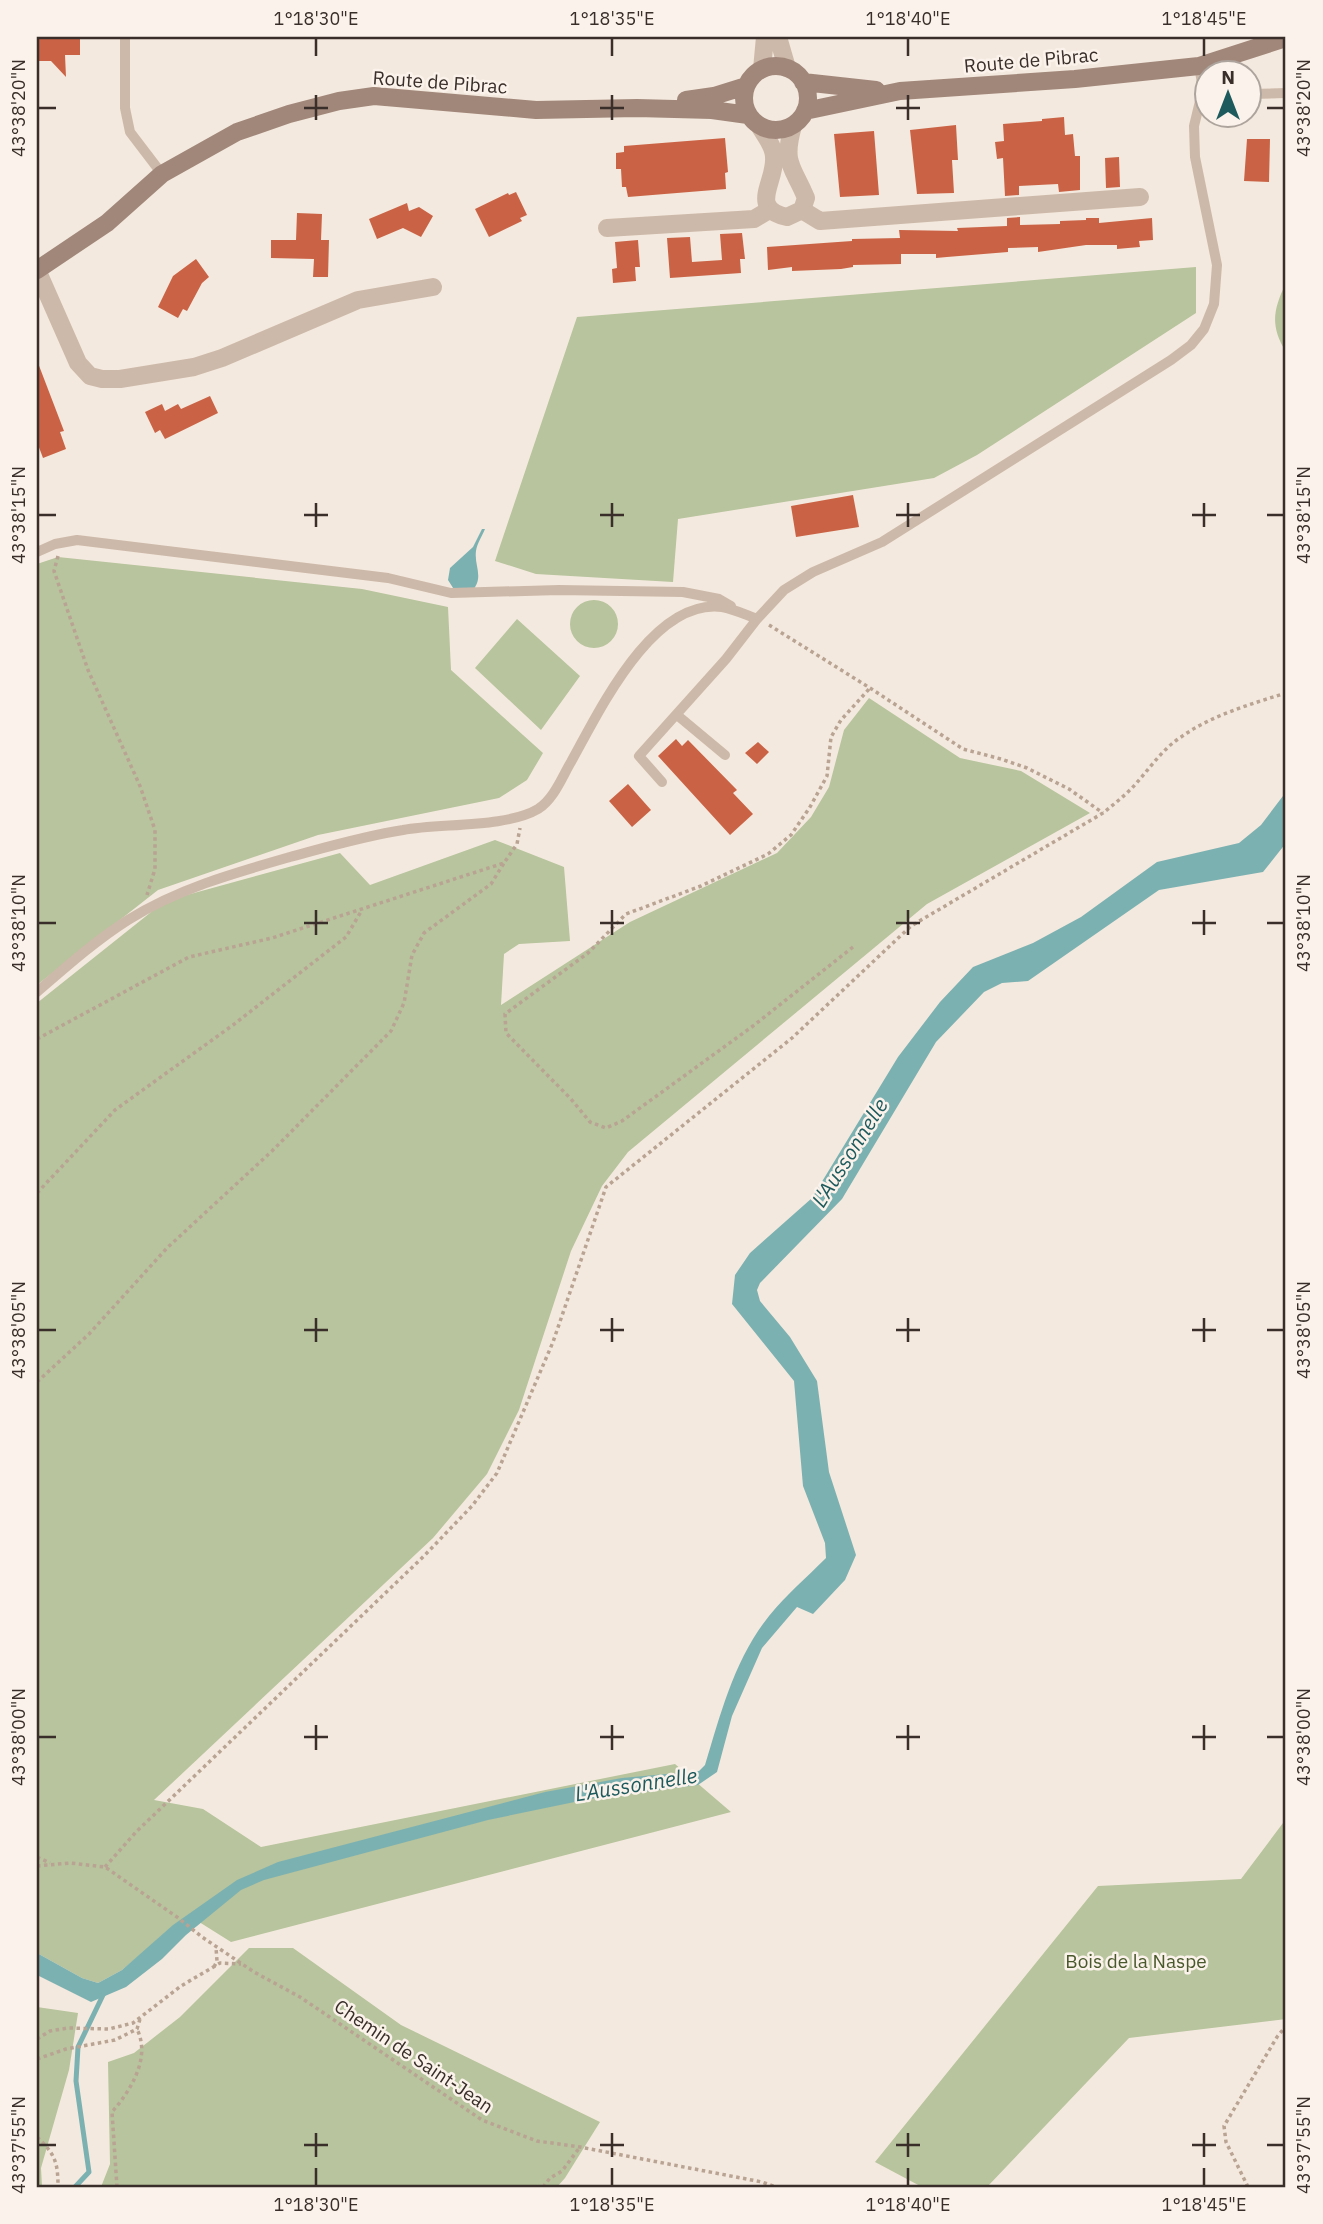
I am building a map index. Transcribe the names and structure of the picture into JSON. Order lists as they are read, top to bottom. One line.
{"streets":{"main road":["Route de Pibrac"],"path":["Chemin de Saint-Jean"]},"water":["L'Aussonnelle"],"parks":["Bois de la Naspe"],"north":"top","coordinates":["1°18'30\"E","1°18'35\"E","1°18'40\"E","1°18'45\"E","43°38'20\"N","43°38'15\"N","43°38'10\"N","43°38'05\"N","43°38'00\"N","43°37'55\"N"]}
